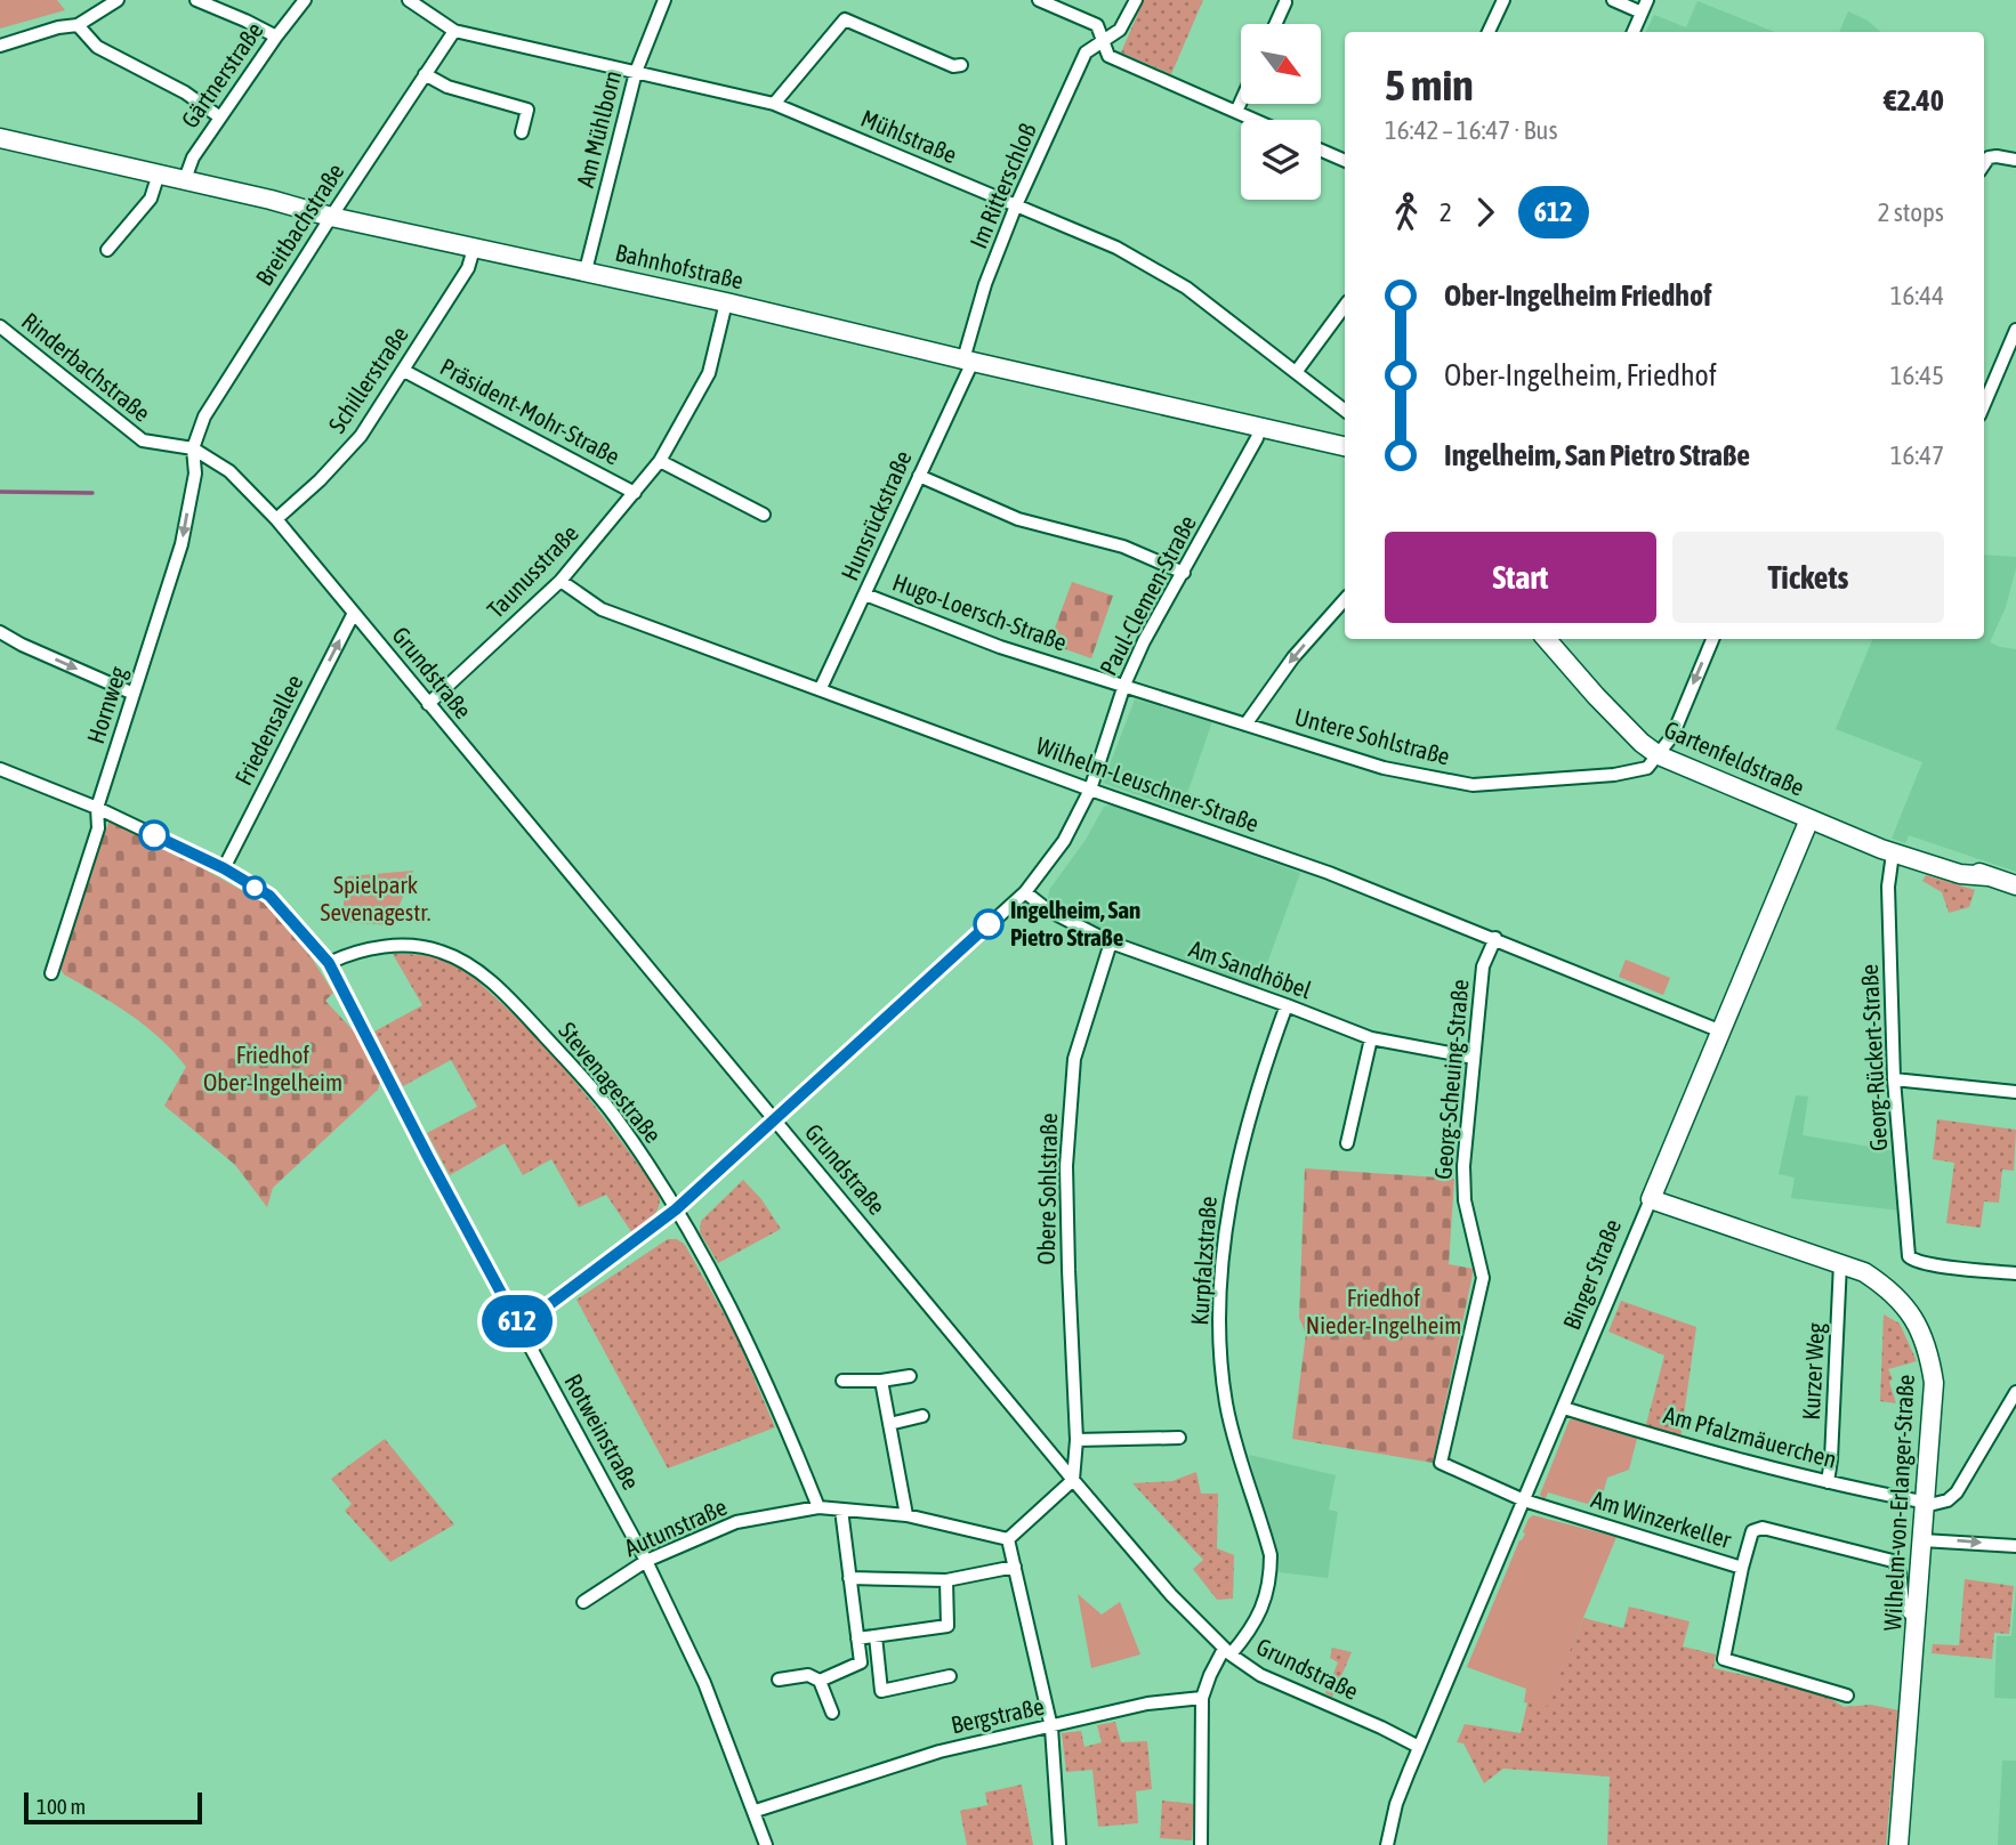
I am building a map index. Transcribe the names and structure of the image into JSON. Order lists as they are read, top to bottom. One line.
{"streets":{"street":["Gärtnerstraße","Am Mühlborn","Mühlstraße","Im Ritterschloß","Breitbachstraße","Bahnhofstraße","Rinderbachstraße","Schillerstraße","Präsident-Mohr-Straße","Hunsrückstraße","Taunusstraße","Paul-Clemen-Straße","Hugo-Loersch-Straße","Grundstraße","Hornweg","Friedensallee","Untere Sohlstraße","Gartenfeldstraße","Wilhelm-Leuschner-Straße","Am Sandhöbel","Georg-Rückert-Straße","Georg-Scheuing-Straße","Stevenagestraße","Obere Sohlstraße","Kurpfalzstraße","Binger Straße","Kurzer Weg","Rotweinstraße","Am Pfalzmäuerchen","Wilhelm-von-Erlanger-Straße","Am Winzerkeller","Autunstraße","Bergstraße"]},"crossings":[["Gärtnerstraße","Bahnhofstraße"],["Am Mühlborn","Mühlstraße"],["Am Mühlborn","Bahnhofstraße"],["Mühlstraße","Im Ritterschloß"],["Mühlstraße","Breitbachstraße"],["Im Ritterschloß","Bahnhofstraße"],["Im Ritterschloß","Hunsrückstraße"],["Breitbachstraße","Bahnhofstraße"],["Breitbachstraße","Rinderbachstraße"],["Breitbachstraße","Grundstraße"],["Breitbachstraße","Hornweg"],["Bahnhofstraße","Schillerstraße"],["Bahnhofstraße","Hunsrückstraße"],["Bahnhofstraße","Taunusstraße"],["Bahnhofstraße","Paul-Clemen-Straße"],["Rinderbachstraße","Grundstraße"],["Rinderbachstraße","Hornweg"],["Schillerstraße","Präsident-Mohr-Straße"],["Schillerstraße","Grundstraße"],["Präsident-Mohr-Straße","Taunusstraße"],["Hunsrückstraße","Hugo-Loersch-Straße"],["Hunsrückstraße","Wilhelm-Leuschner-Straße"],["Taunusstraße","Grundstraße"],["Taunusstraße","Wilhelm-Leuschner-Straße"],["Paul-Clemen-Straße","Hugo-Loersch-Straße"],["Paul-Clemen-Straße","Grundstraße"],["Paul-Clemen-Straße","Untere Sohlstraße"],["Paul-Clemen-Straße","Wilhelm-Leuschner-Straße"],["Paul-Clemen-Straße","Am Sandhöbel"],["Paul-Clemen-Straße","Stevenagestraße"],["Paul-Clemen-Straße","Rotweinstraße"],["Hugo-Loersch-Straße","Untere Sohlstraße"],["Grundstraße","Hornweg"],["Grundstraße","Friedensallee"],["Grundstraße","Obere Sohlstraße"],["Grundstraße","Kurpfalzstraße"],["Grundstraße","Binger Straße"],["Hornweg","Rotweinstraße"],["Friedensallee","Rotweinstraße"],["Untere Sohlstraße","Gartenfeldstraße"],["Gartenfeldstraße","Georg-Rückert-Straße"],["Gartenfeldstraße","Binger Straße"],["Wilhelm-Leuschner-Straße","Georg-Scheuing-Straße"],["Wilhelm-Leuschner-Straße","Binger Straße"],["Am Sandhöbel","Georg-Scheuing-Straße"],["Am Sandhöbel","Obere Sohlstraße"],["Am Sandhöbel","Kurpfalzstraße"],["Georg-Scheuing-Straße","Binger Straße"],["Georg-Scheuing-Straße","Am Winzerkeller"],["Stevenagestraße","Rotweinstraße"],["Stevenagestraße","Autunstraße"],["Binger Straße","Am Pfalzmäuerchen"],["Binger Straße","Wilhelm-von-Erlanger-Straße"],["Binger Straße","Am Winzerkeller"],["Kurzer Weg","Am Pfalzmäuerchen"],["Kurzer Weg","Wilhelm-von-Erlanger-Straße"],["Rotweinstraße","Autunstraße"],["Rotweinstraße","Bergstraße"],["Am Pfalzmäuerchen","Wilhelm-von-Erlanger-Straße"]],"one_way":["Hornweg","Friedensallee"],"parks":["Spielpark Sevenagestr.","Friedhof Ober-Ingelheim","Friedhof Nieder-Ingelheim"],"places":["Ingelheim, San Pietro Straße"],"lines":["bus line 612"],"scale_bar":"100 m","north":"bottom right","page":{"on_map":"612","heading":["5 min","16:42 – 16:47 · Bus","€2.40"],"legs":["2","612","2 stops"],"list":[{"name":"Ober-Ingelheim Friedhof","value":"16:44"},{"name":"Ober-Ingelheim, Friedhof","value":"16:45"},{"name":"Ingelheim, San Pietro Straße","value":"16:47"}],"buttons":["Start","Tickets"],"scale":"100 m"}}
